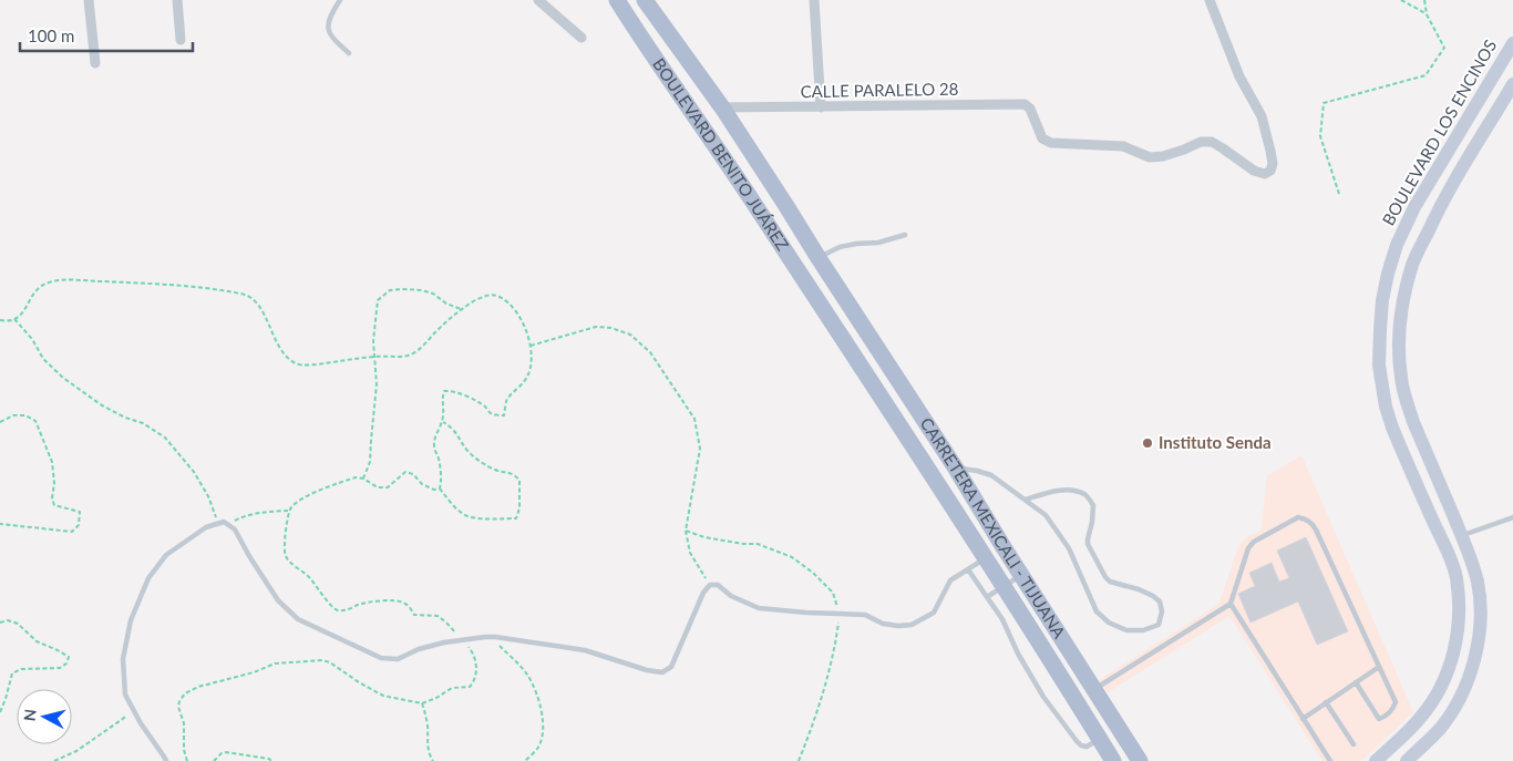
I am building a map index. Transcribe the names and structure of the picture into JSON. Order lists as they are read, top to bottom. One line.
{"streets":{"main road":["BOULEVARD LOS ENCINOS","BOULEVARD BENITO JUÁREZ","CARRETERA MEXICALI - TIJUANA"],"street":["CALLE PARALELO 28"]},"crossings":[["CALLE PARALELO 28","BOULEVARD BENITO JUÁREZ"],["BOULEVARD BENITO JUÁREZ","CARRETERA MEXICALI - TIJUANA"]],"places":["Instituto Senda"],"scale_bar":"100 m","north":"left"}
